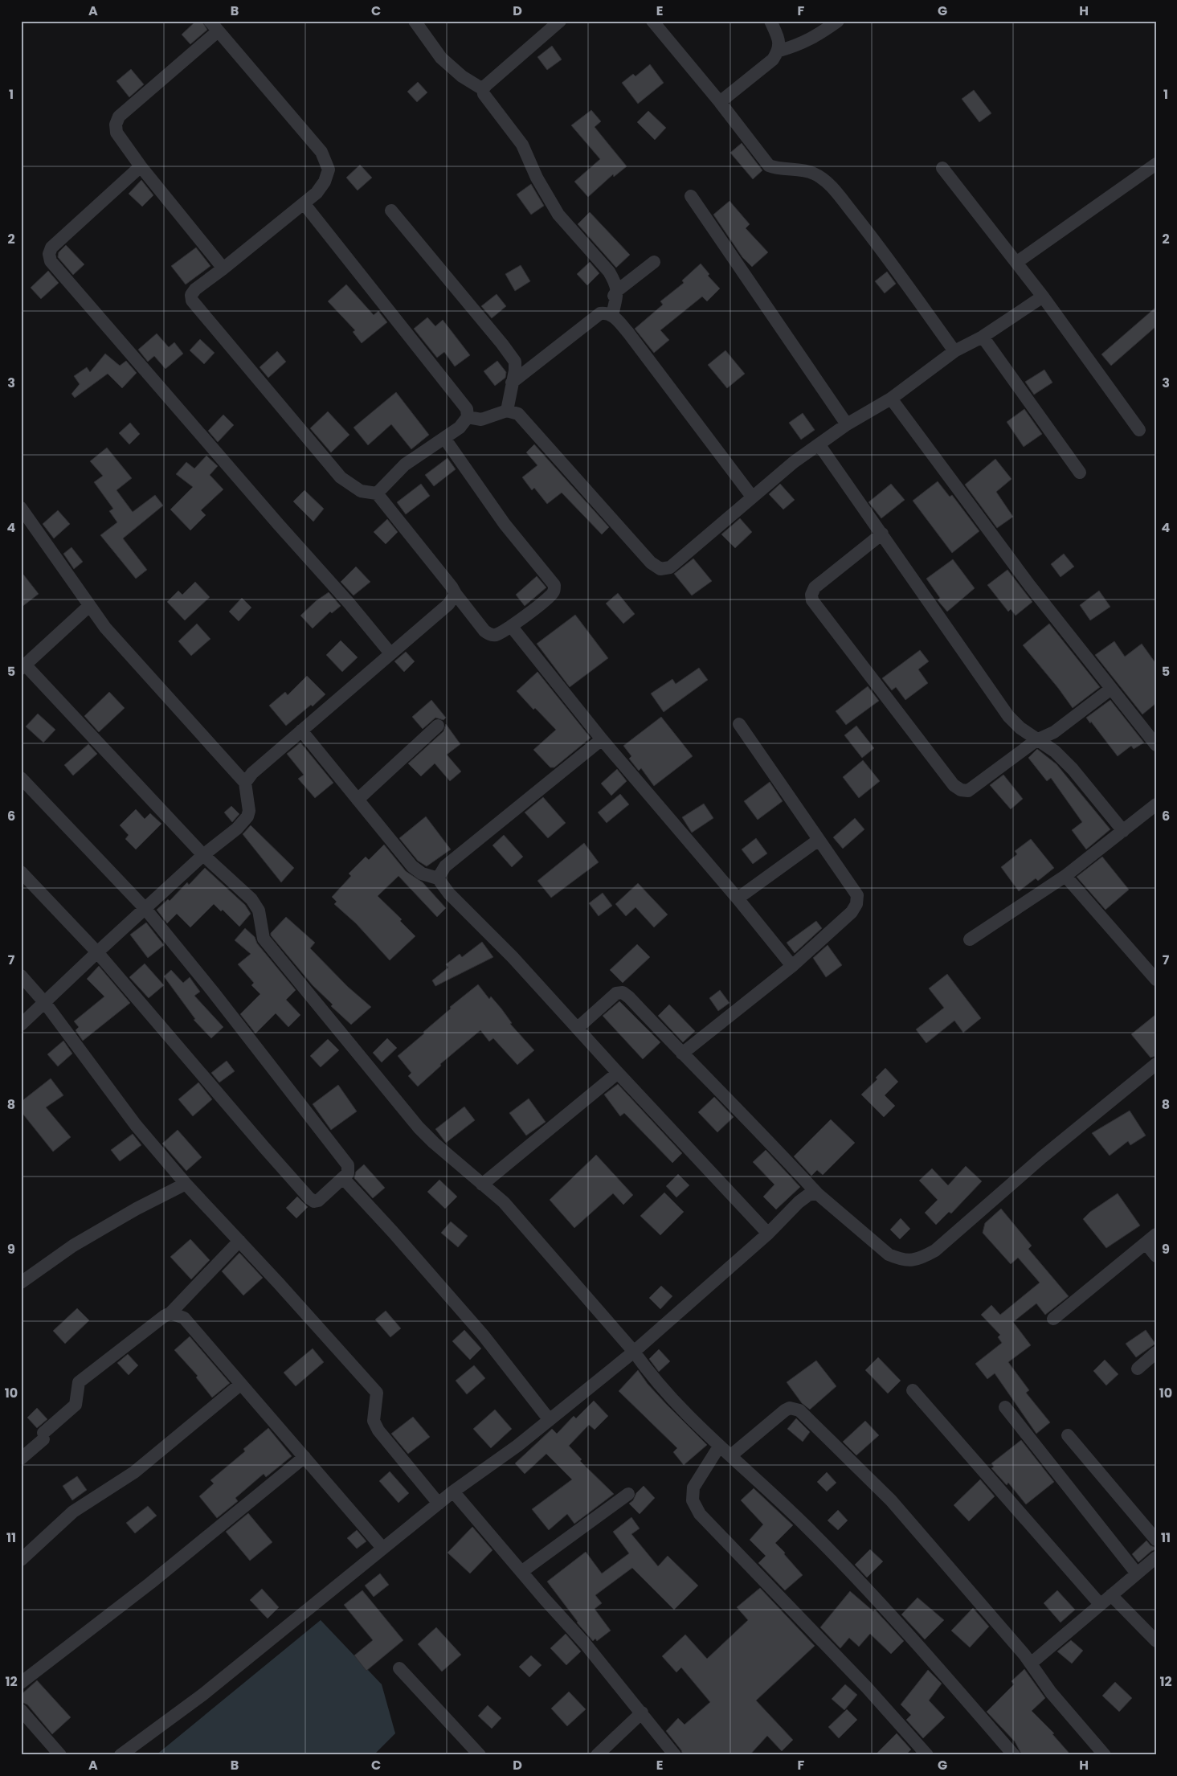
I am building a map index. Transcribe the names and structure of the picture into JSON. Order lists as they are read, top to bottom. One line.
{"grid":{"columns":["A","B","C","D","E","F","G","H"],"rows":["1","2","3","4","5","6","7","8","9","10","11","12"]}}
